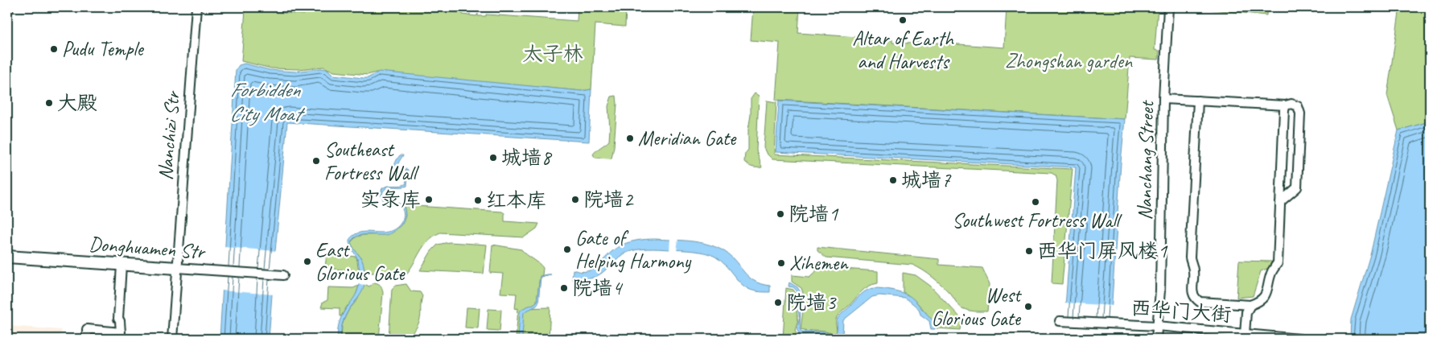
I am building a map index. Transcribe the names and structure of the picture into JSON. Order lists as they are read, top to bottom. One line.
{"streets":{"main road":["Donghuamen Str"],"street":["Nanchizi Str","Nanchang Street","西华门大街"]},"crossings":[["Nanchizi Str","Donghuamen Str"],["Nanchang Street","西华门大街"]],"water":["Forbidden City Moat"],"parks":["太子林","Zhongshan garden"],"places":["Altar of Earth and Harvests","Pudu Temple","大殿","Meridian Gate","城墙8","Southeast Fortress Wall","城墙7","实录库","院墙2","红本库","Southwest Fortress Wall","院墙1","Gate of Helping Harmony","西华门屏风楼1","East Glorious Gate","Xihemen","院墙4","院墙3","West Glorious Gate"]}
